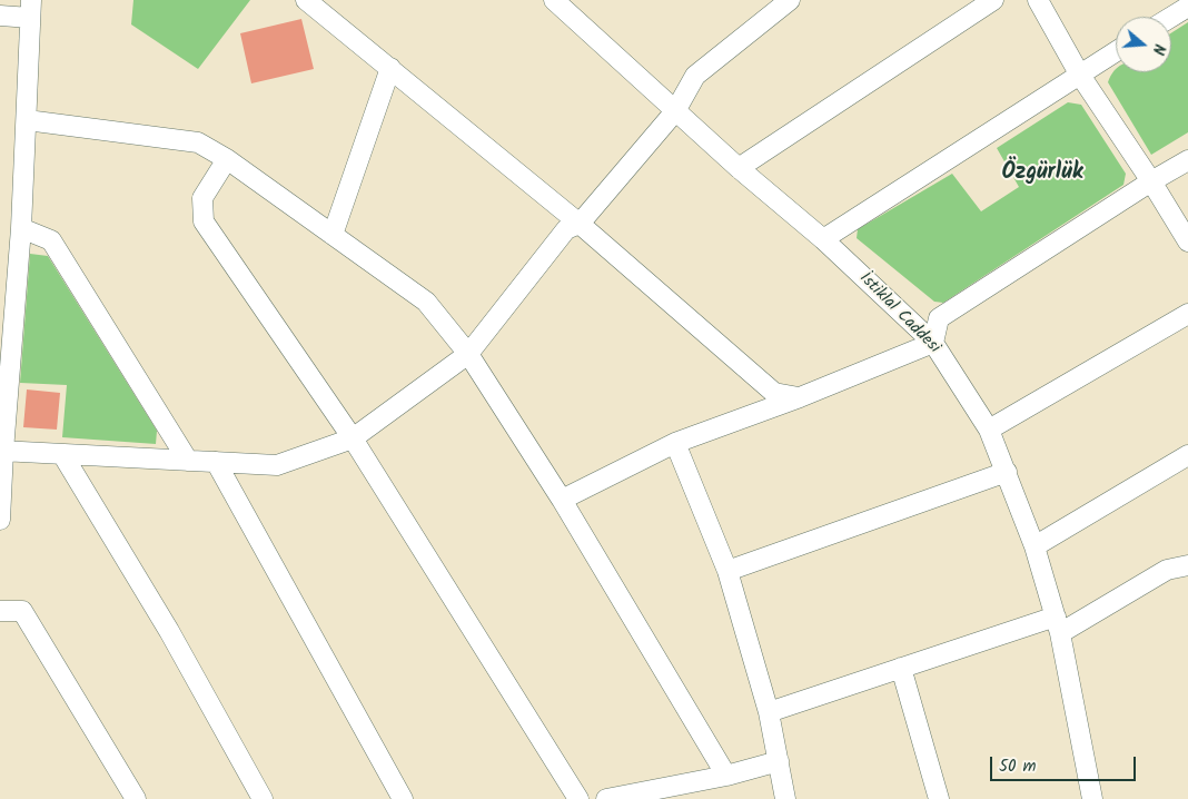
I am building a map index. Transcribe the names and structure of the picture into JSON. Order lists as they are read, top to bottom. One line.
{"streets":{"street":["İstiklal Caddesi"]},"districts":["Özgürlük"],"scale_bar":"50 m","north":"right"}
